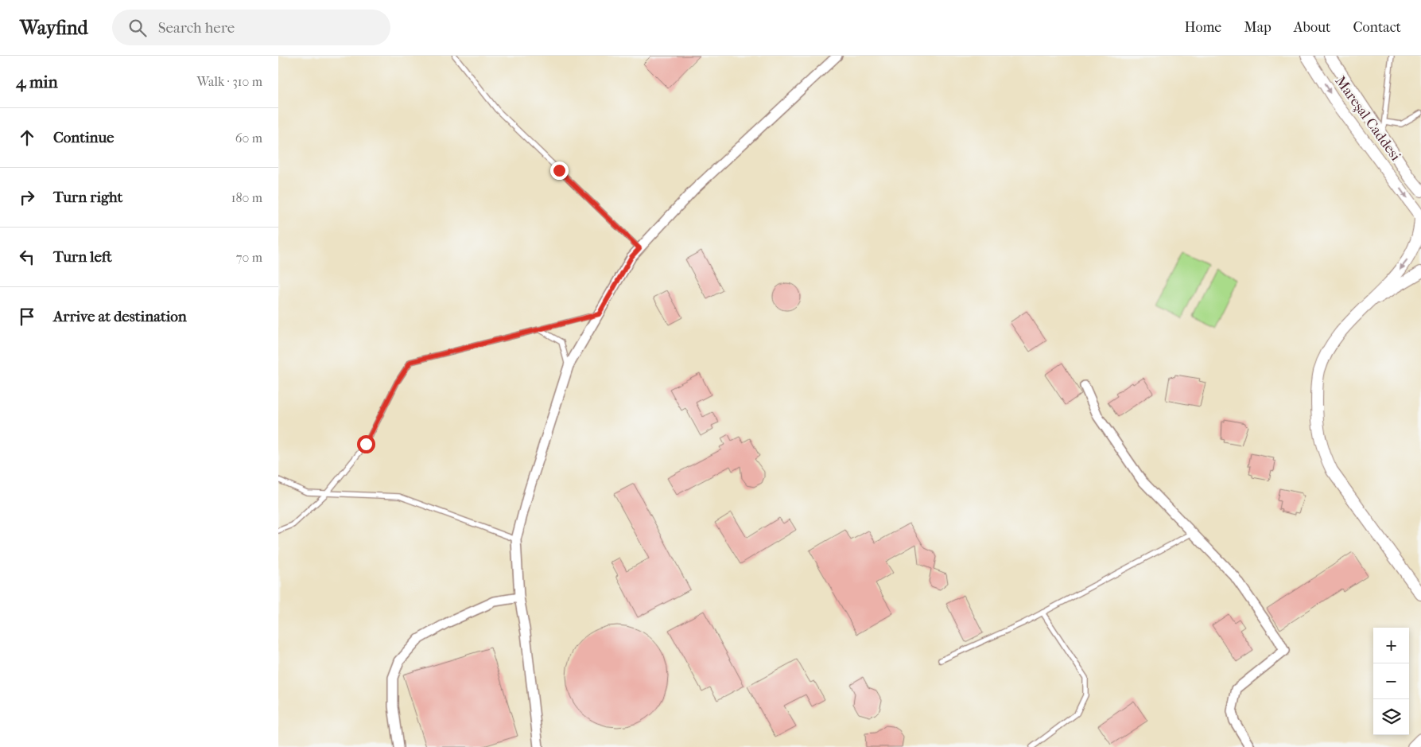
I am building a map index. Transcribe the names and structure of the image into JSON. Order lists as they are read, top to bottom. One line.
{"streets":{"street":["Mareşal Caddesi"]},"page":{"header":"Wayfind","search":"Search here","nav":["Home","Map","About","Contact"],"heading":["4 min","Walk · 310 m"],"list":[["Continue","60 m"],["Turn right","180 m"],["Turn left","70 m"],"Arrive at destination"],"map_buttons":["+","−"]}}
